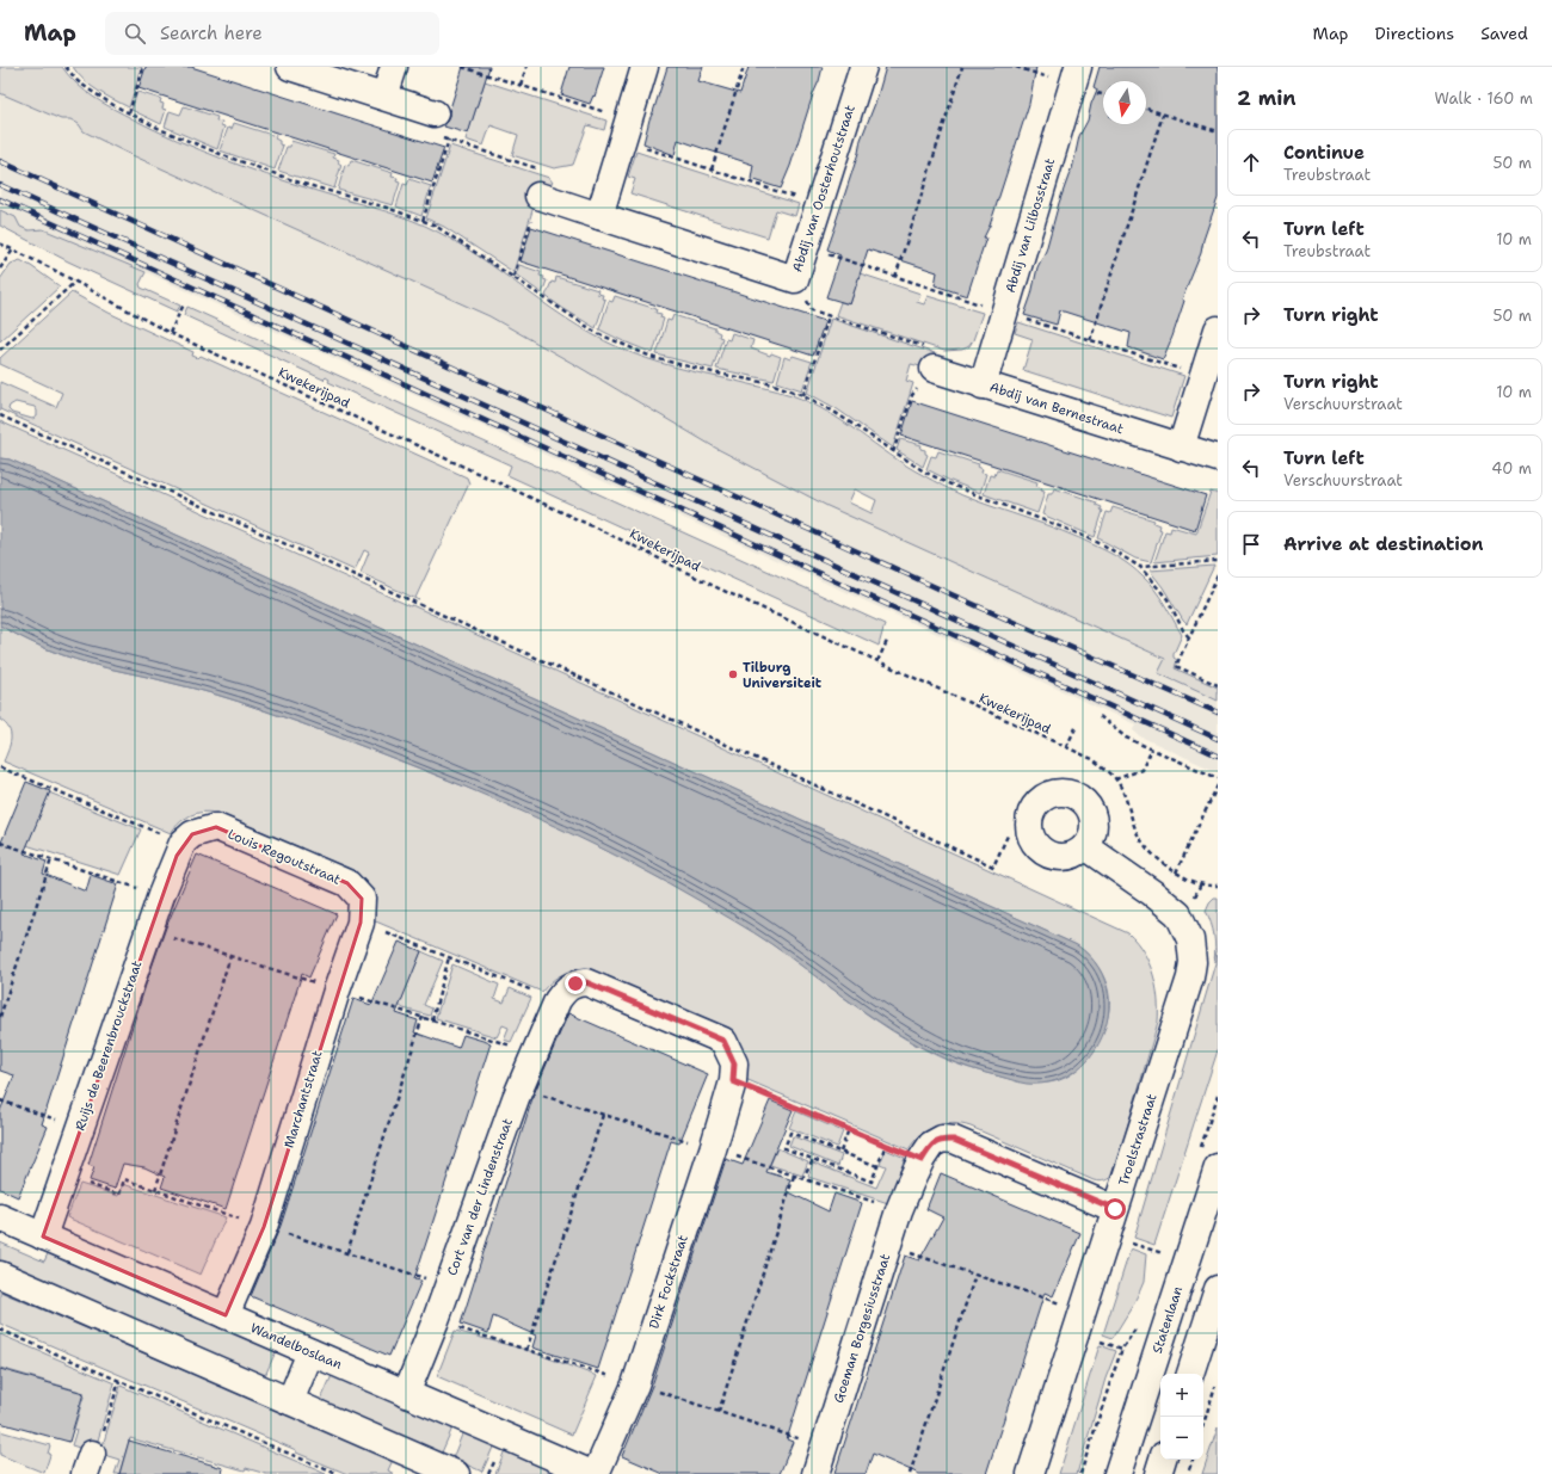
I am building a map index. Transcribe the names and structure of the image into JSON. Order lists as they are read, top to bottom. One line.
{"streets":{"street":["Abdij van Oosterhoutstraat","Abdij van Lilbosstraat","Abdij van Bernestraat","Louis Regoutstraat","Ruijs de Beerenbrouckstraat","Marchantstraat","Troelstrastraat","Cort van der Lindenstraat","Dirk Fockstraat","Statenlaan","Goeman Borgesiusstraat","Wandelboslaan"],"path":["Kwekerijpad"]},"crossings":[["Abdij van Lilbosstraat","Abdij van Bernestraat"],["Louis Regoutstraat","Ruijs de Beerenbrouckstraat"],["Louis Regoutstraat","Marchantstraat"],["Ruijs de Beerenbrouckstraat","Wandelboslaan"],["Marchantstraat","Wandelboslaan"],["Troelstrastraat","Goeman Borgesiusstraat"],["Cort van der Lindenstraat","Dirk Fockstraat"],["Cort van der Lindenstraat","Wandelboslaan"]],"places":["Tilburg Universiteit"],"north":"bottom","page":{"header":"Map","search":"Search here","nav":["Map","Directions","Saved"],"heading":["2 min","Walk · 160 m"],"list":[["Continue","Treubstraat","50 m"],["Turn left","Treubstraat","10 m"],["Turn right","50 m"],["Turn right","Verschuurstraat","10 m"],["Turn left","Verschuurstraat","40 m"],"Arrive at destination"],"map_buttons":["+","−"]}}
